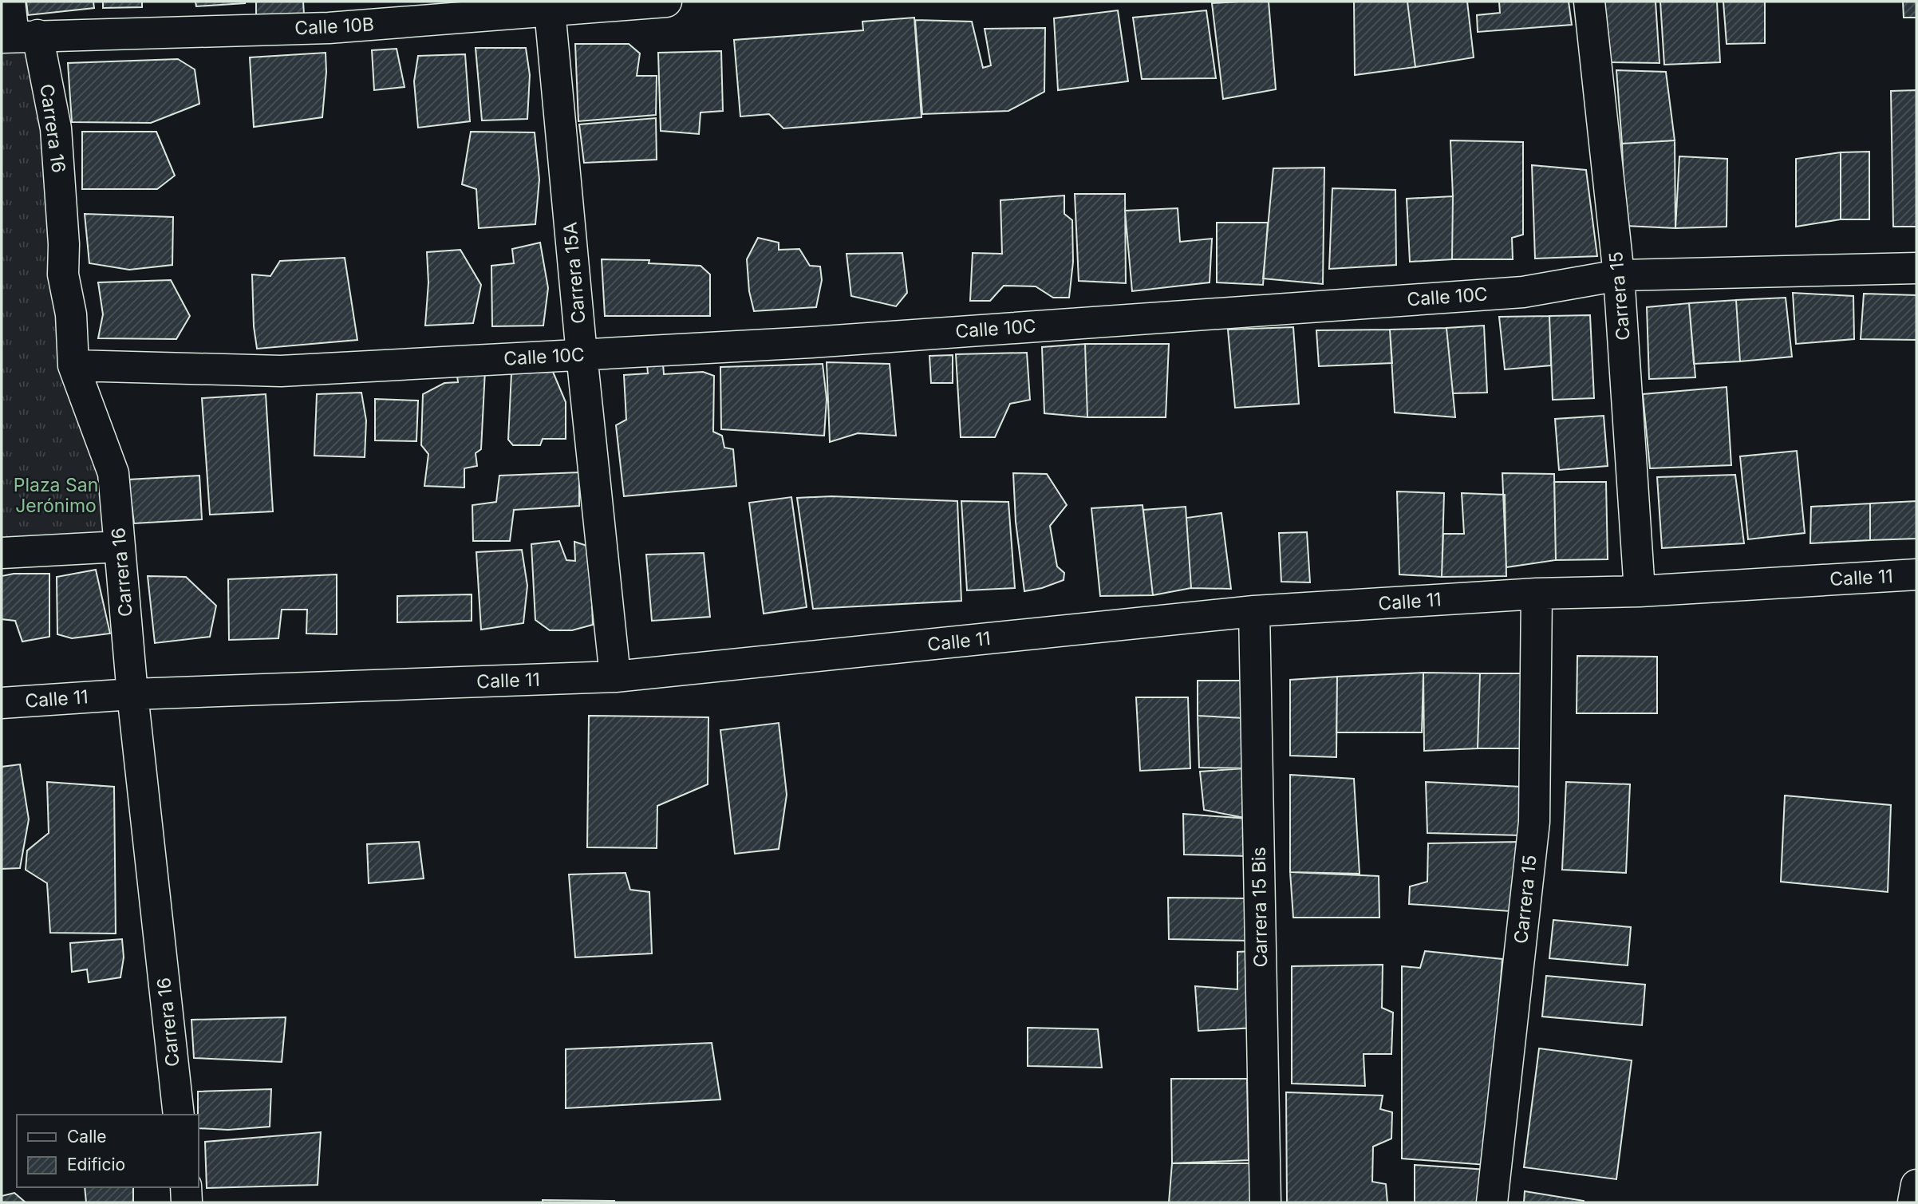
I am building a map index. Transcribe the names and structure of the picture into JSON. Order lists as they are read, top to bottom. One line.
{"streets":{"street":["Calle 10B","Carrera 16","Carrera 15A","Carrera 15","Calle 10C","Calle 11","Carrera 15 Bis"]},"crossings":[["Calle 10B","Carrera 16"],["Calle 10B","Carrera 15A"],["Carrera 16","Calle 10C"],["Carrera 16","Calle 11"],["Carrera 15A","Calle 10C"],["Carrera 15A","Calle 11"],["Carrera 15","Calle 10C"],["Carrera 15","Calle 11"],["Calle 11","Carrera 15 Bis"]],"parks":["Plaza San Jerónimo"],"legend":["Calle","Edificio"]}
